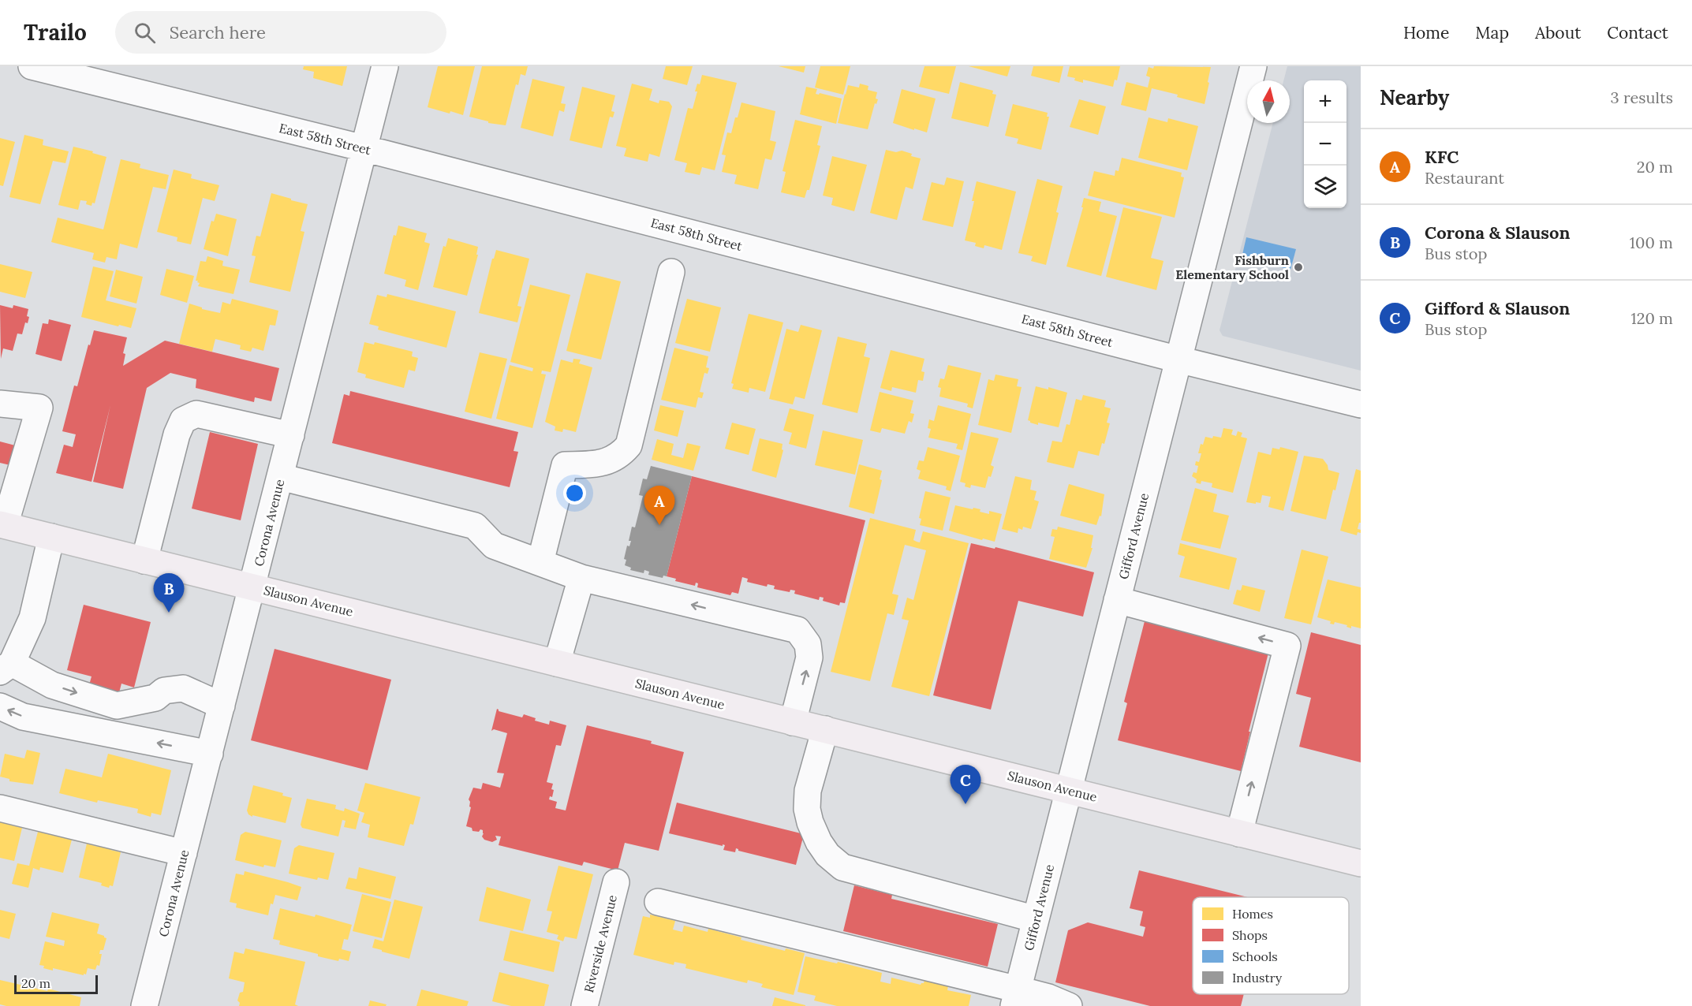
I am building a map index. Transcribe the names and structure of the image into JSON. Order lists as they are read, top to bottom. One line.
{"streets":{"main road":["Slauson Avenue"],"street":["East 58th Street","Corona Avenue","Gifford Avenue","Riverside Avenue"]},"crossings":[["East 58th Street","Corona Avenue"],["East 58th Street","Gifford Avenue"],["Corona Avenue","Slauson Avenue"],["Gifford Avenue","Slauson Avenue"]],"places":["Fishburn Elementary School"],"legend":["Homes","Shops","Schools","Industry"],"scale_bar":"20 m","north":"top","page":{"header":"Trailo","search":"Search here","nav":["Home","Map","About","Contact"],"heading":["Nearby","3 results"],"map_buttons":["+","−"],"list":[{"mark":"A","name":"KFC","note":"Restaurant","value":"20 m"},{"mark":"B","name":"Corona & Slauson","note":"Bus stop","value":"100 m"},{"mark":"C","name":"Gifford & Slauson","note":"Bus stop","value":"120 m"}],"pins":["A","B","C"],"scale":"20 m"}}
